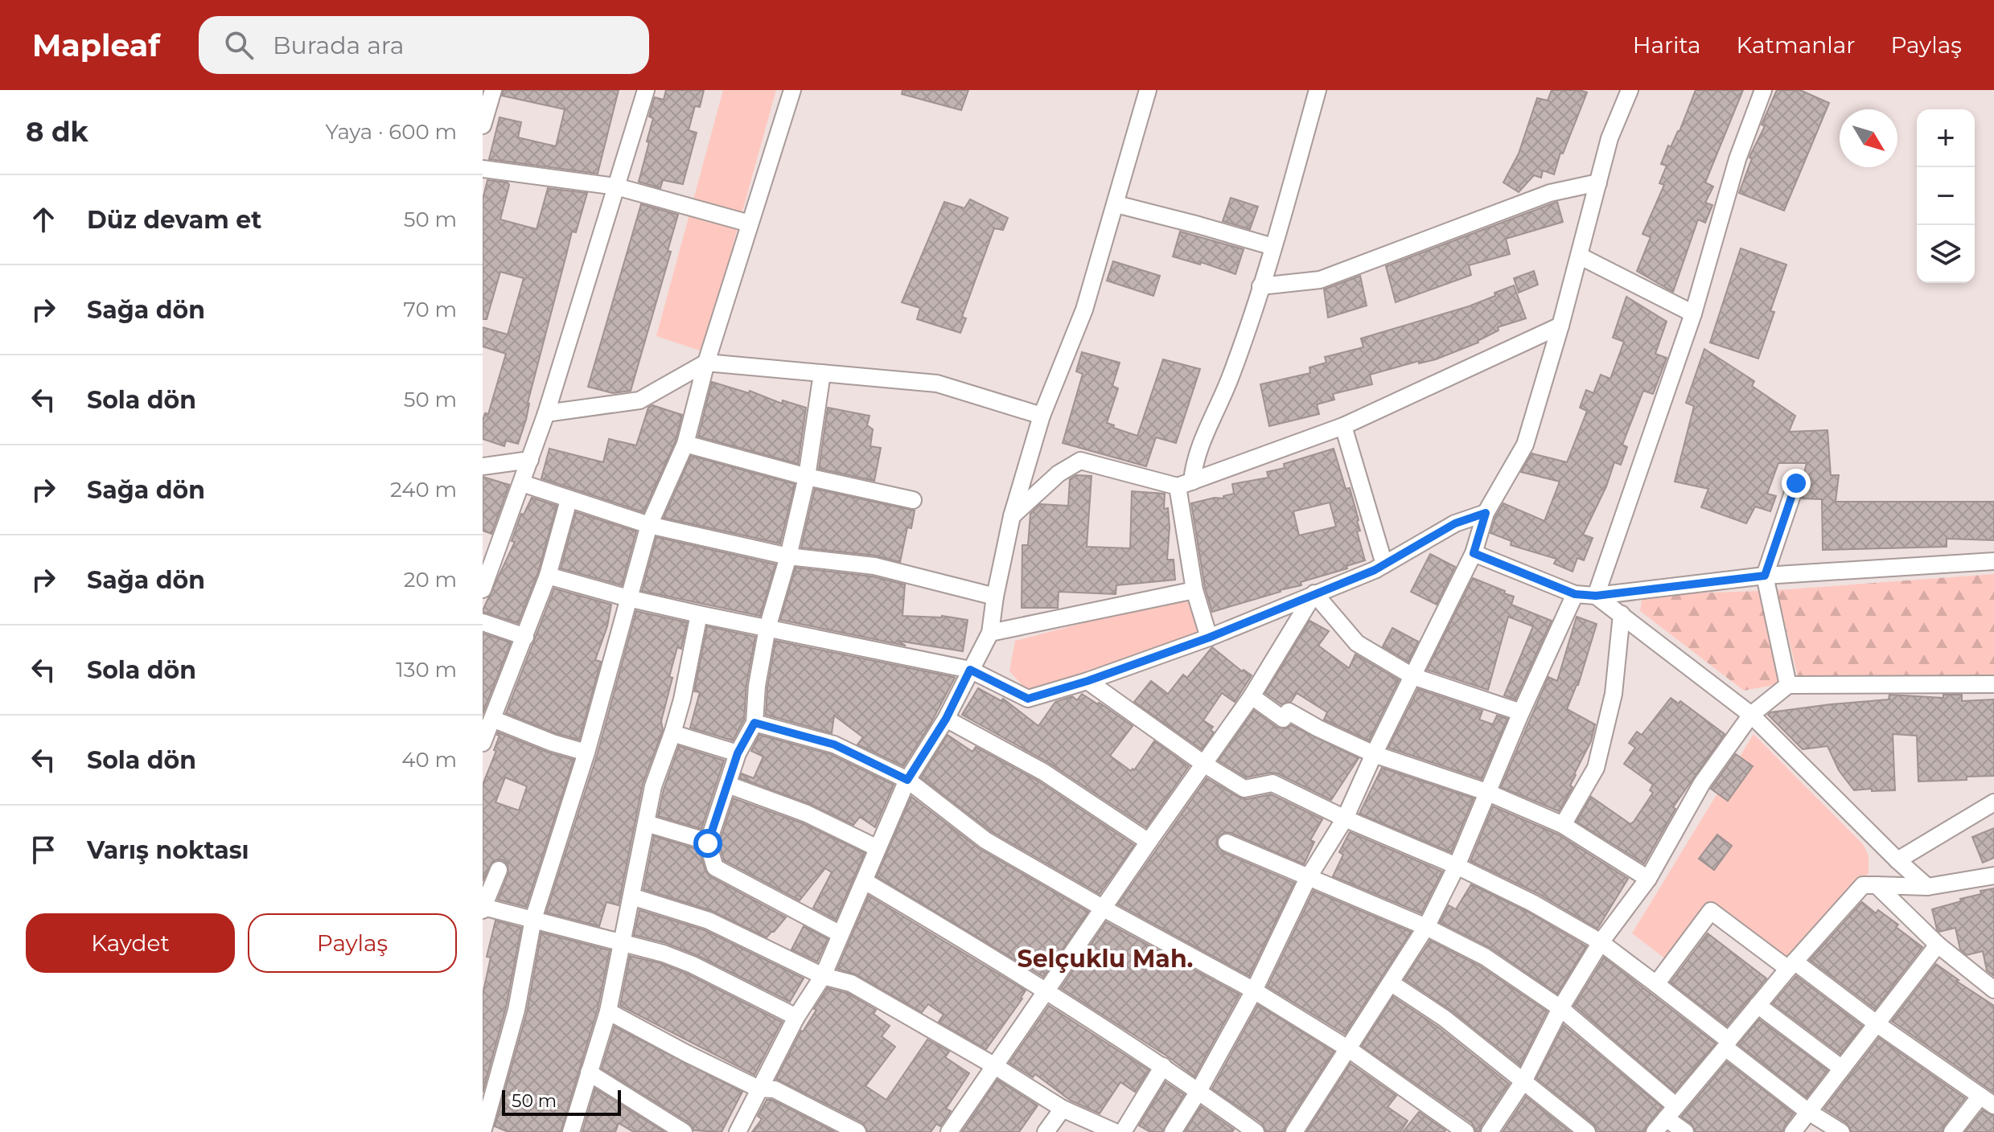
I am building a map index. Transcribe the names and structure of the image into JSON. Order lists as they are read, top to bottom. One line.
{"districts":["Selçuklu Mah."],"scale_bar":"50 m","north":"bottom right","page":{"header":"Mapleaf","search":"Burada ara","nav":["Harita","Katmanlar","Paylaş"],"heading":["8 dk","Yaya · 600 m"],"map_buttons":["+","−"],"list":[["Düz devam et","50 m"],["Sağa dön","70 m"],["Sola dön","50 m"],["Sağa dön","240 m"],["Sağa dön","20 m"],["Sola dön","130 m"],["Sola dön","40 m"],"Varış noktası"],"buttons":["Kaydet","Paylaş"],"scale":"50 m"}}
